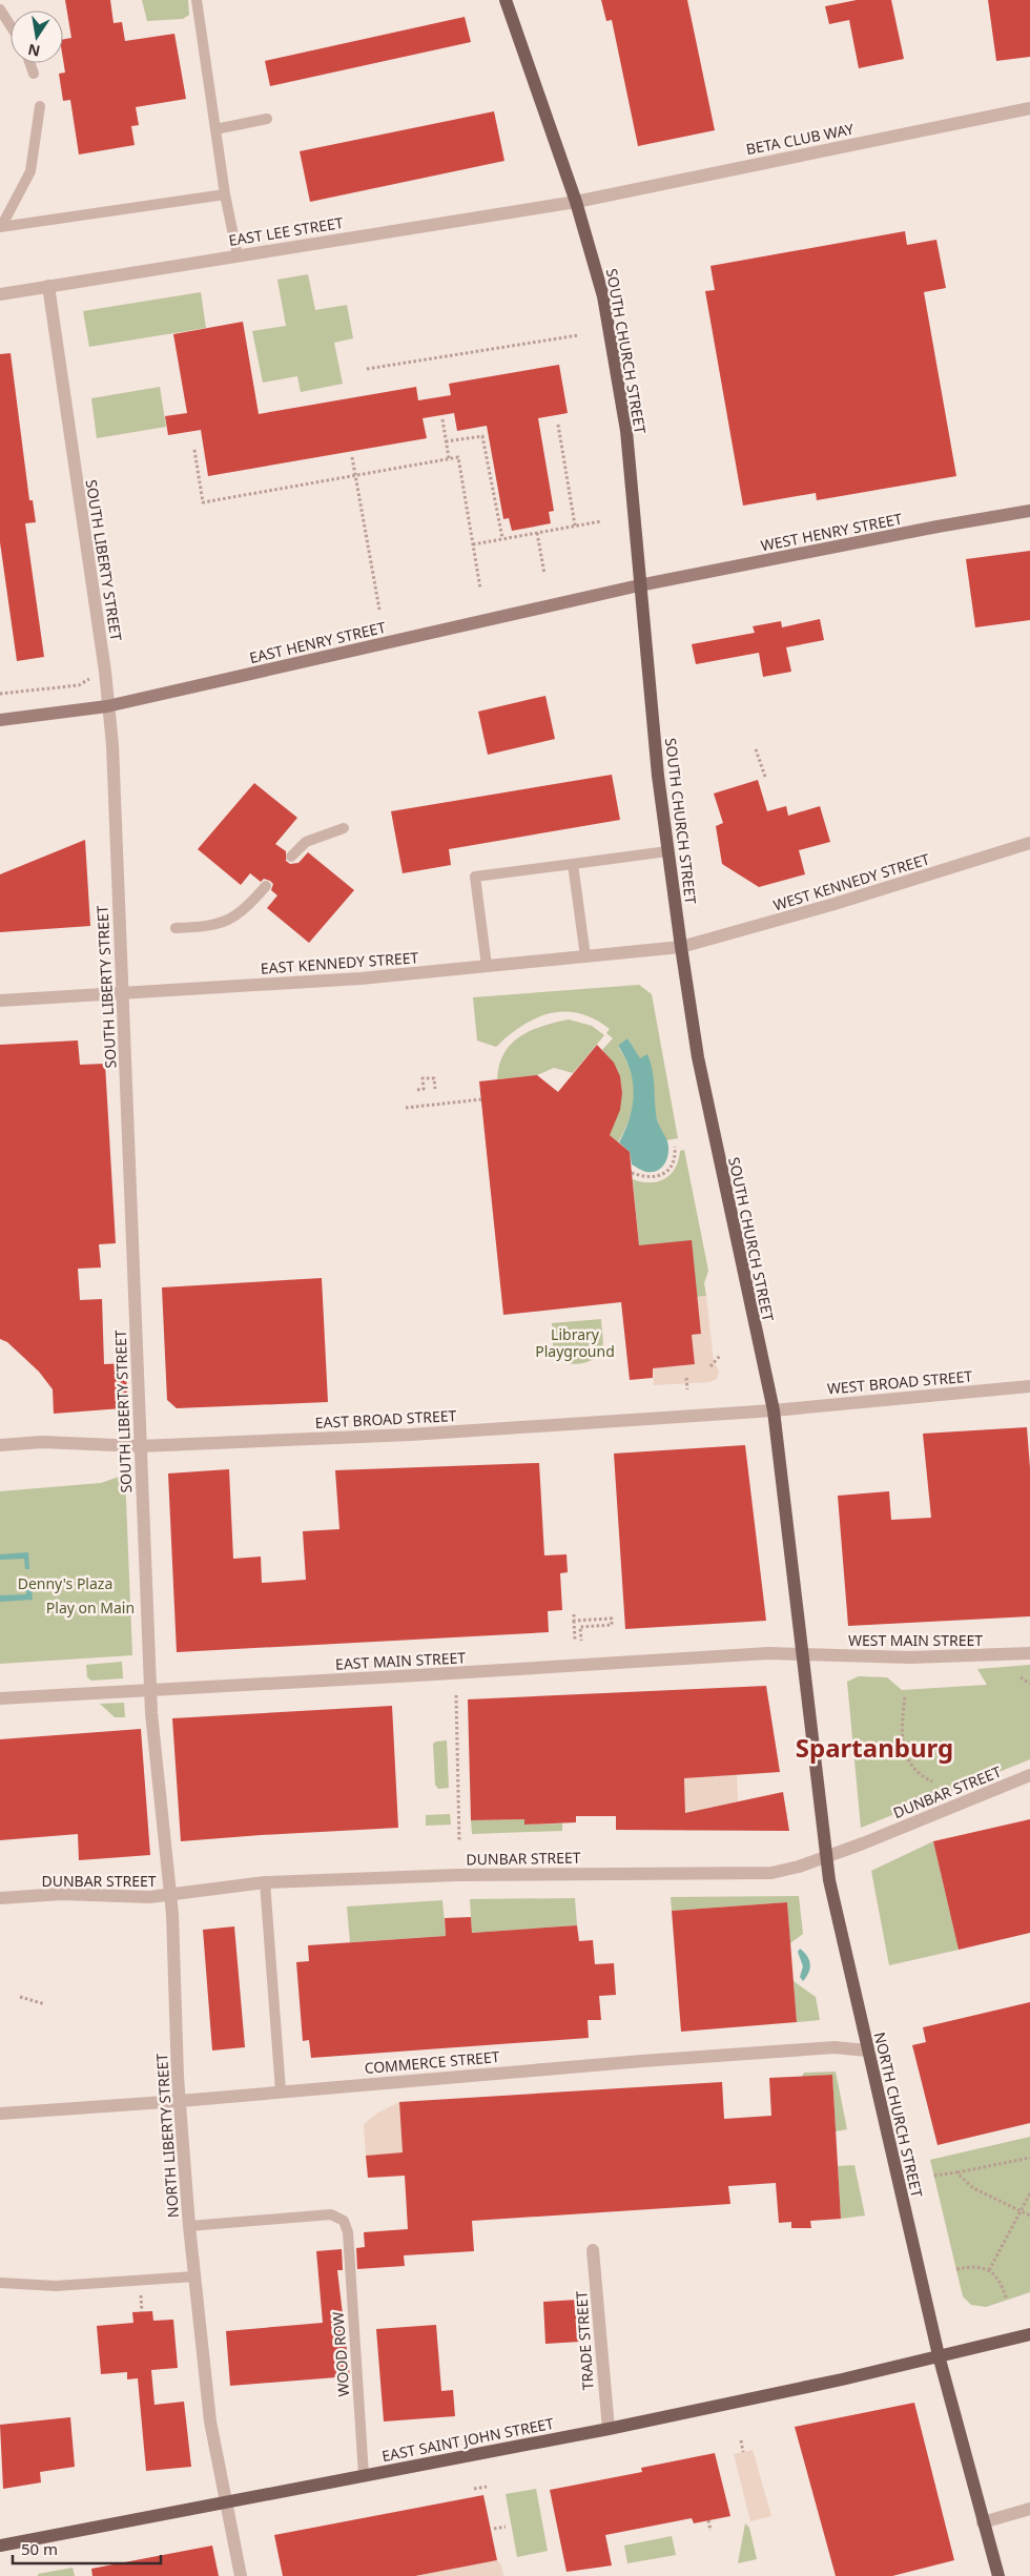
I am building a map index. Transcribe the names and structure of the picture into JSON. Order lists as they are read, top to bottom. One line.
{"streets":{"main road":["SOUTH CHURCH STREET","WEST HENRY STREET","EAST HENRY STREET","NORTH CHURCH STREET","EAST SAINT JOHN STREET"],"street":["BETA CLUB WAY","EAST LEE STREET","SOUTH LIBERTY STREET","WEST KENNEDY STREET","EAST KENNEDY STREET","WEST BROAD STREET","EAST BROAD STREET","WEST MAIN STREET","EAST MAIN STREET","DUNBAR STREET","COMMERCE STREET","NORTH LIBERTY STREET","TRADE STREET"],"lane":["WOOD ROW"]},"crossings":[["BETA CLUB WAY","EAST LEE STREET"],["BETA CLUB WAY","SOUTH CHURCH STREET"],["EAST LEE STREET","SOUTH CHURCH STREET"],["EAST LEE STREET","SOUTH LIBERTY STREET"],["SOUTH CHURCH STREET","WEST HENRY STREET"],["SOUTH CHURCH STREET","EAST HENRY STREET"],["SOUTH CHURCH STREET","WEST KENNEDY STREET"],["SOUTH CHURCH STREET","EAST KENNEDY STREET"],["SOUTH CHURCH STREET","WEST BROAD STREET"],["SOUTH CHURCH STREET","EAST BROAD STREET"],["SOUTH CHURCH STREET","WEST MAIN STREET"],["SOUTH CHURCH STREET","EAST MAIN STREET"],["SOUTH CHURCH STREET","NORTH CHURCH STREET"],["WEST HENRY STREET","EAST HENRY STREET"],["SOUTH LIBERTY STREET","EAST HENRY STREET"],["SOUTH LIBERTY STREET","EAST KENNEDY STREET"],["SOUTH LIBERTY STREET","EAST BROAD STREET"],["SOUTH LIBERTY STREET","EAST MAIN STREET"],["SOUTH LIBERTY STREET","NORTH LIBERTY STREET"],["WEST KENNEDY STREET","EAST KENNEDY STREET"],["WEST BROAD STREET","EAST BROAD STREET"],["WEST MAIN STREET","EAST MAIN STREET"],["WEST MAIN STREET","NORTH CHURCH STREET"],["EAST MAIN STREET","NORTH CHURCH STREET"],["EAST MAIN STREET","NORTH LIBERTY STREET"],["DUNBAR STREET","NORTH CHURCH STREET"],["DUNBAR STREET","NORTH LIBERTY STREET"],["COMMERCE STREET","NORTH CHURCH STREET"],["COMMERCE STREET","NORTH LIBERTY STREET"],["NORTH CHURCH STREET","EAST SAINT JOHN STREET"],["NORTH LIBERTY STREET","WOOD ROW"],["NORTH LIBERTY STREET","EAST SAINT JOHN STREET"],["TRADE STREET","EAST SAINT JOHN STREET"],["WOOD ROW","EAST SAINT JOHN STREET"]],"districts":["Spartanburg"],"parks":["Library Playground","Denny's Plaza","Play on Main"],"scale_bar":"50 m","north":"bottom"}
